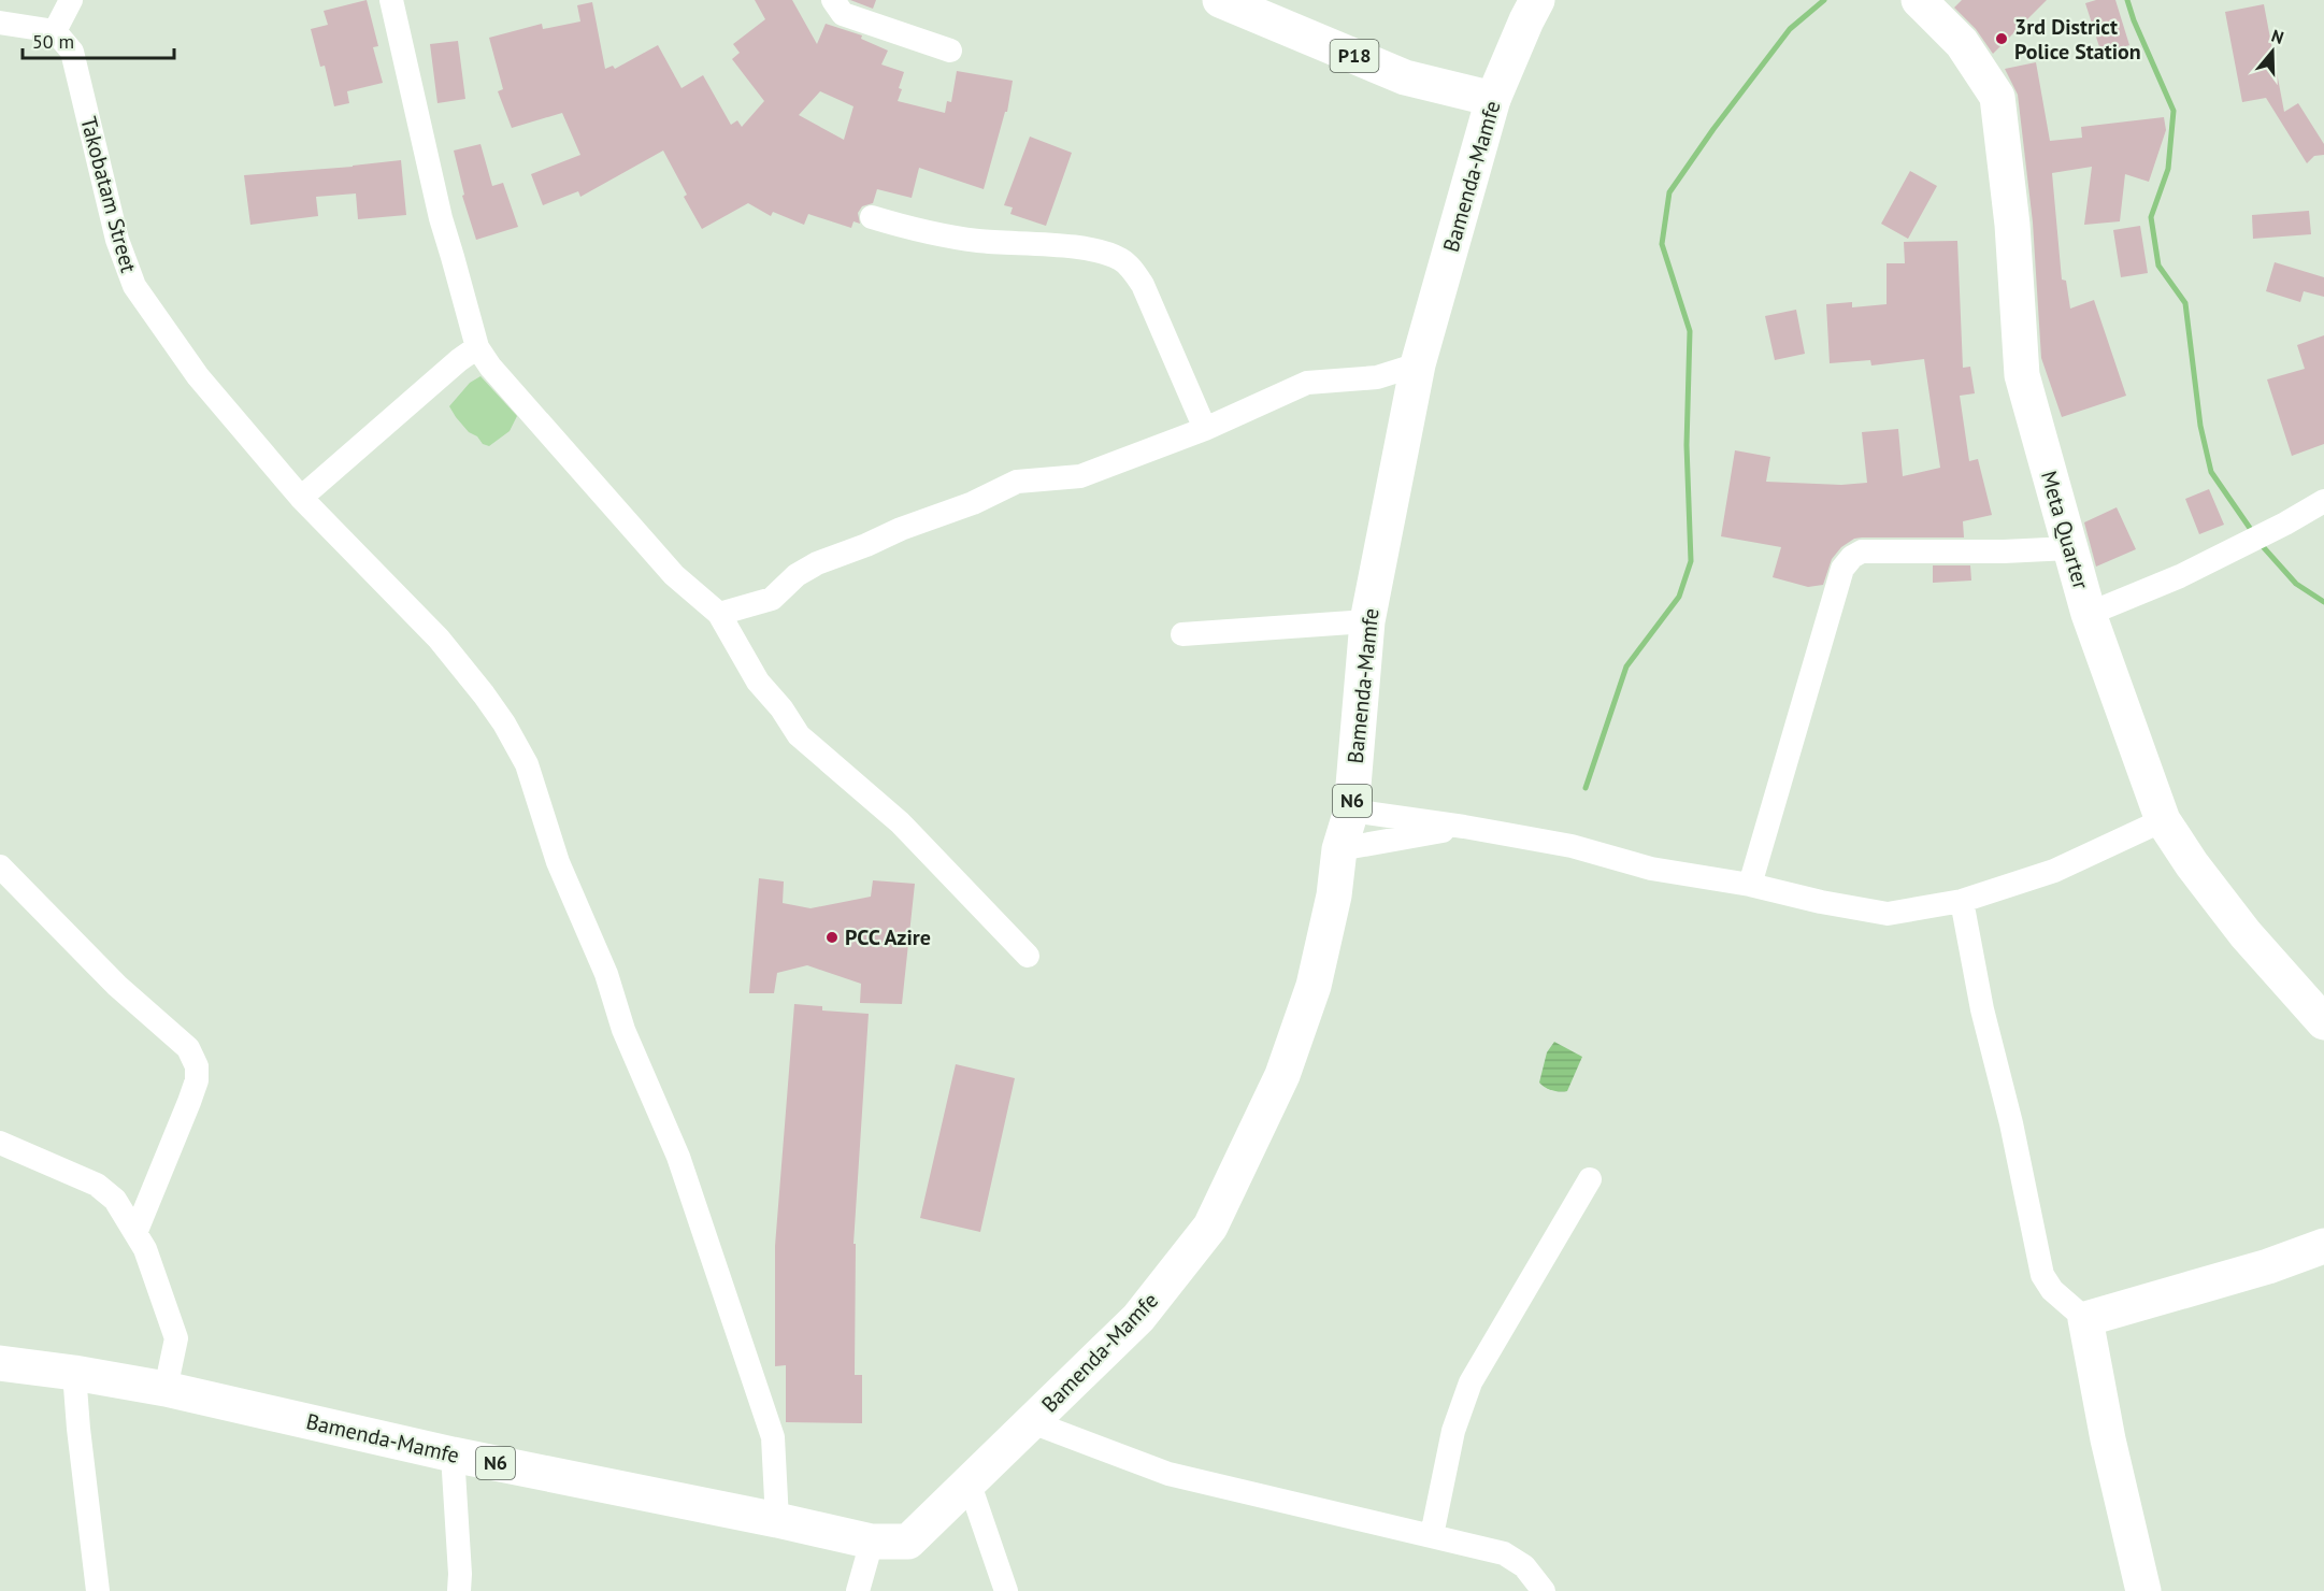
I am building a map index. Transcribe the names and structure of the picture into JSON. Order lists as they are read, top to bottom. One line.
{"streets":{"main road":["P18","Bamenda-Mamfe","Meta Quarter","N6"],"street":["Takobatam Street"]},"crossings":[["P18","Bamenda-Mamfe"],["Bamenda-Mamfe","Takobatam Street"]],"places":["3rd District Police Station","PCC Azire"],"scale_bar":"50 m","north":"top"}
